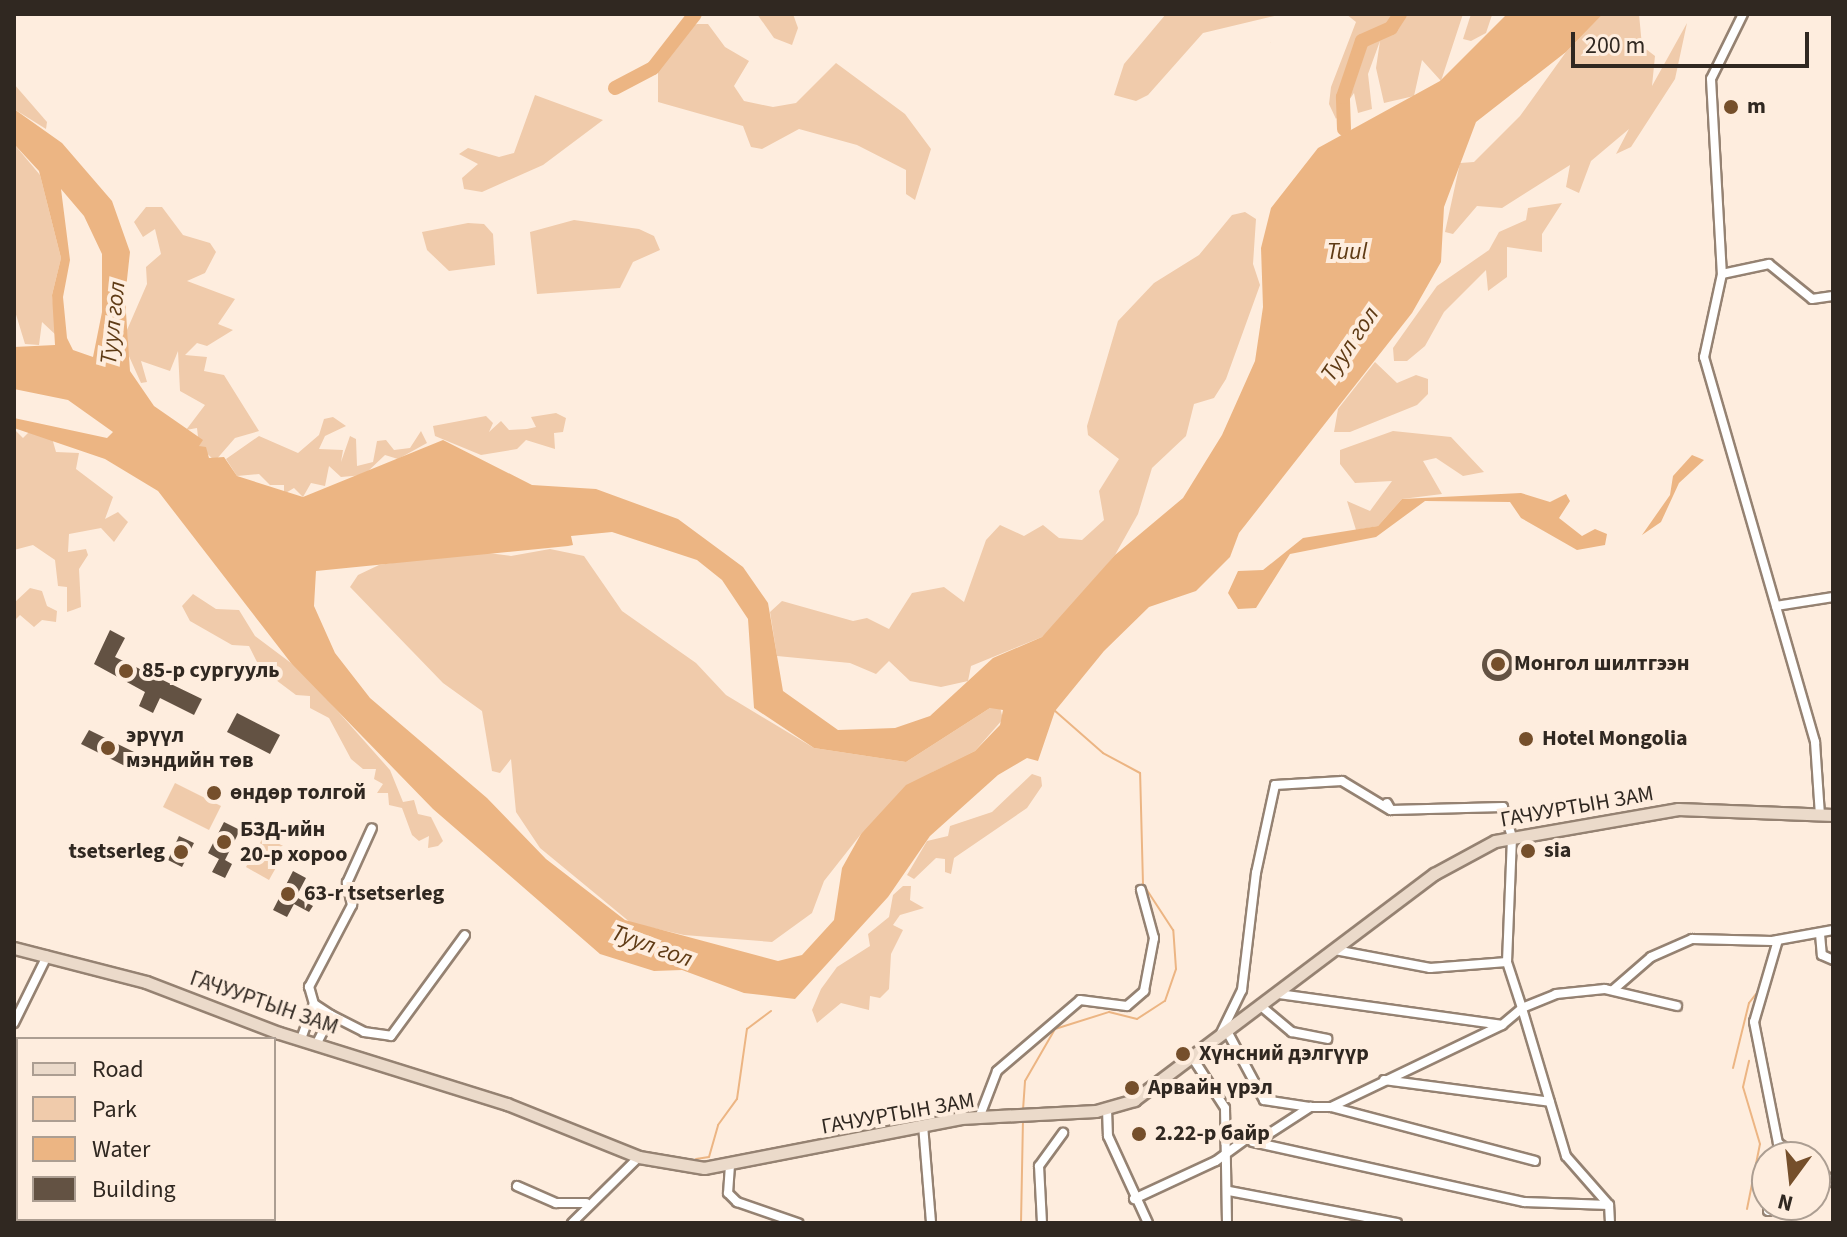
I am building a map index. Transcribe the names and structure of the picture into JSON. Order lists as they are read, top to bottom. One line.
{"streets":{"main road":["ГАЧУУРТЫН ЗАМ"]},"water":["Tuul","Туул гол"],"places":["m","Монгол шилтгээн","85-р сургууль","Hotel Mongolia","эрүүл мэндийн төв","өндөр толгой","БЗД-ийн 20-р хороо","sia","tsetserleg","63-r tsetserleg","Хүнсний дэлгүүр","Арвайн үрэл","2.22-р байр"],"legend":["Road","Park","Water","Building"],"scale_bar":"200 m","north":"bottom"}
